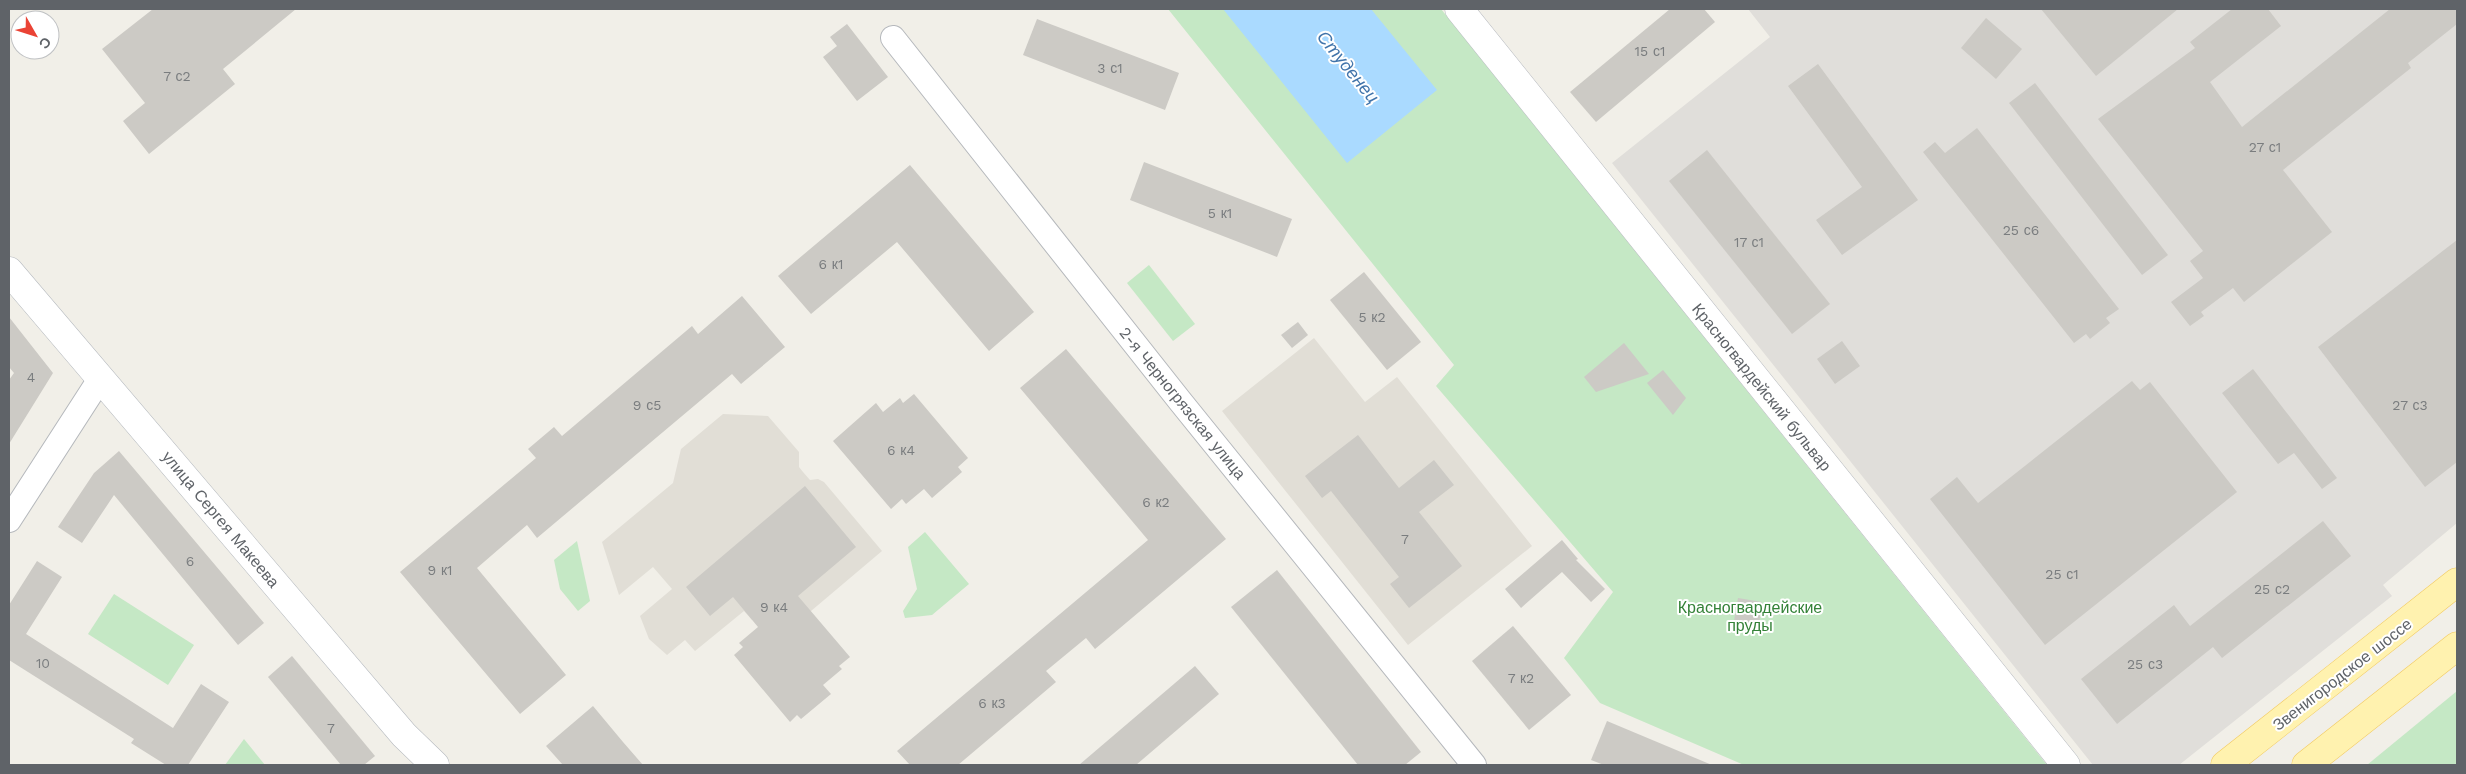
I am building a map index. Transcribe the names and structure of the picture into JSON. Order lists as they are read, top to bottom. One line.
{"streets":{"main road":["Звенигородское шоссе"],"street":["Красногвардейский бульвар","2-я Черногрязская улица","улица Сергея Макеева"]},"water":["Студенец"],"parks":["Красногвардейские пруды"],"house_numbers":["15 с1","3 с1","7 с2","27 с1","5 к1","25 с6","17 с1","6 к1","5 к2","4","9 с5","27 с3","6 к4","6 к2","7","6","9 к1","25 с1","25 с2","9 к4","10","25 с3","7 к2","6 к3","7"],"north":"bottom right"}
